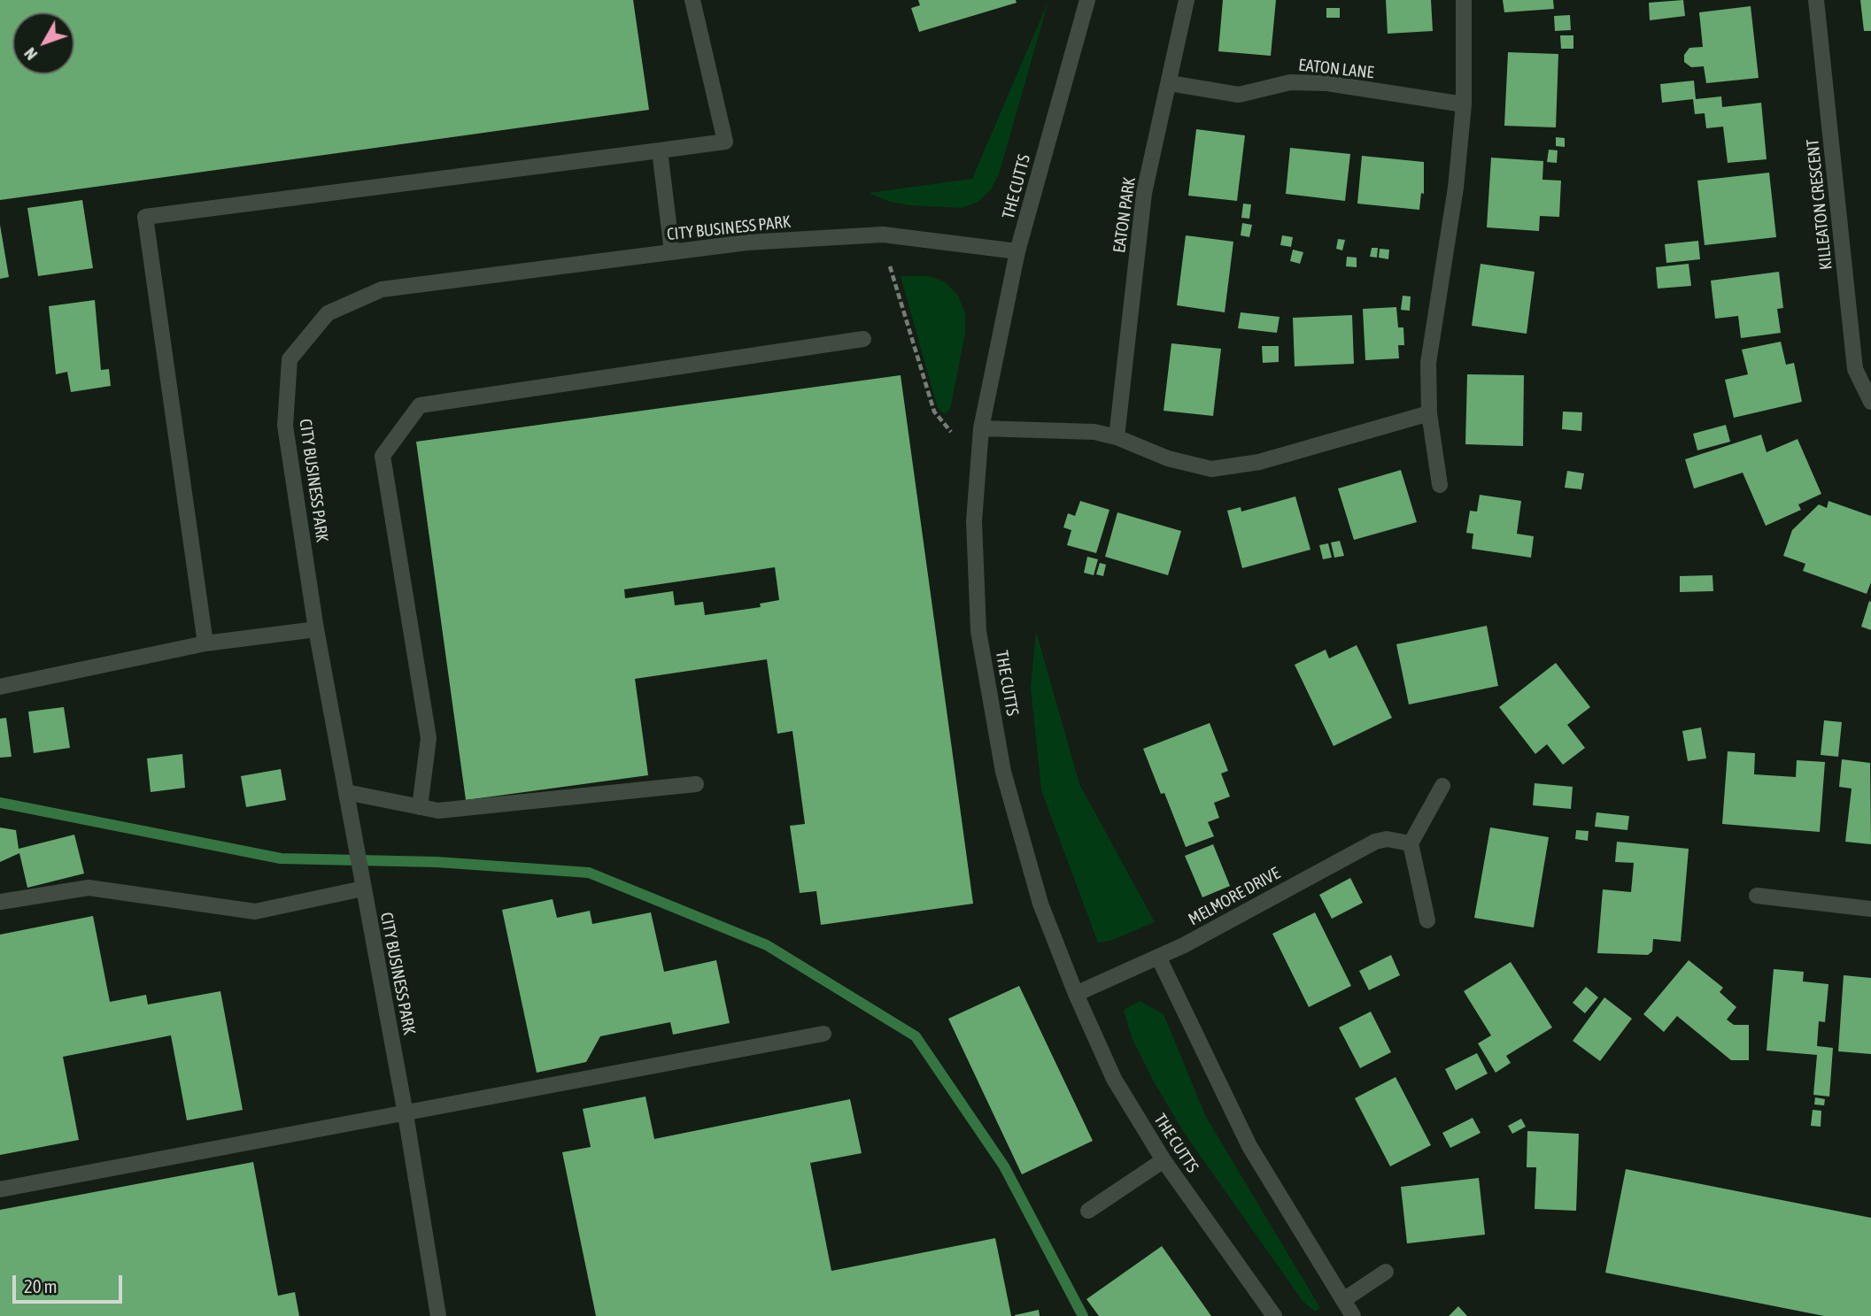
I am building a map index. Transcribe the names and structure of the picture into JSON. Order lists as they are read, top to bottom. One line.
{"streets":{"street":["EATON LANE","THE CUTTS","KILLEATON CRESCENT","EATON PARK","CITY BUSINESS PARK","MELMORE DRIVE"]},"crossings":[["EATON LANE","EATON PARK"],["THE CUTTS","CITY BUSINESS PARK"],["THE CUTTS","MELMORE DRIVE"]],"scale_bar":"20 m","north":"bottom left"}
